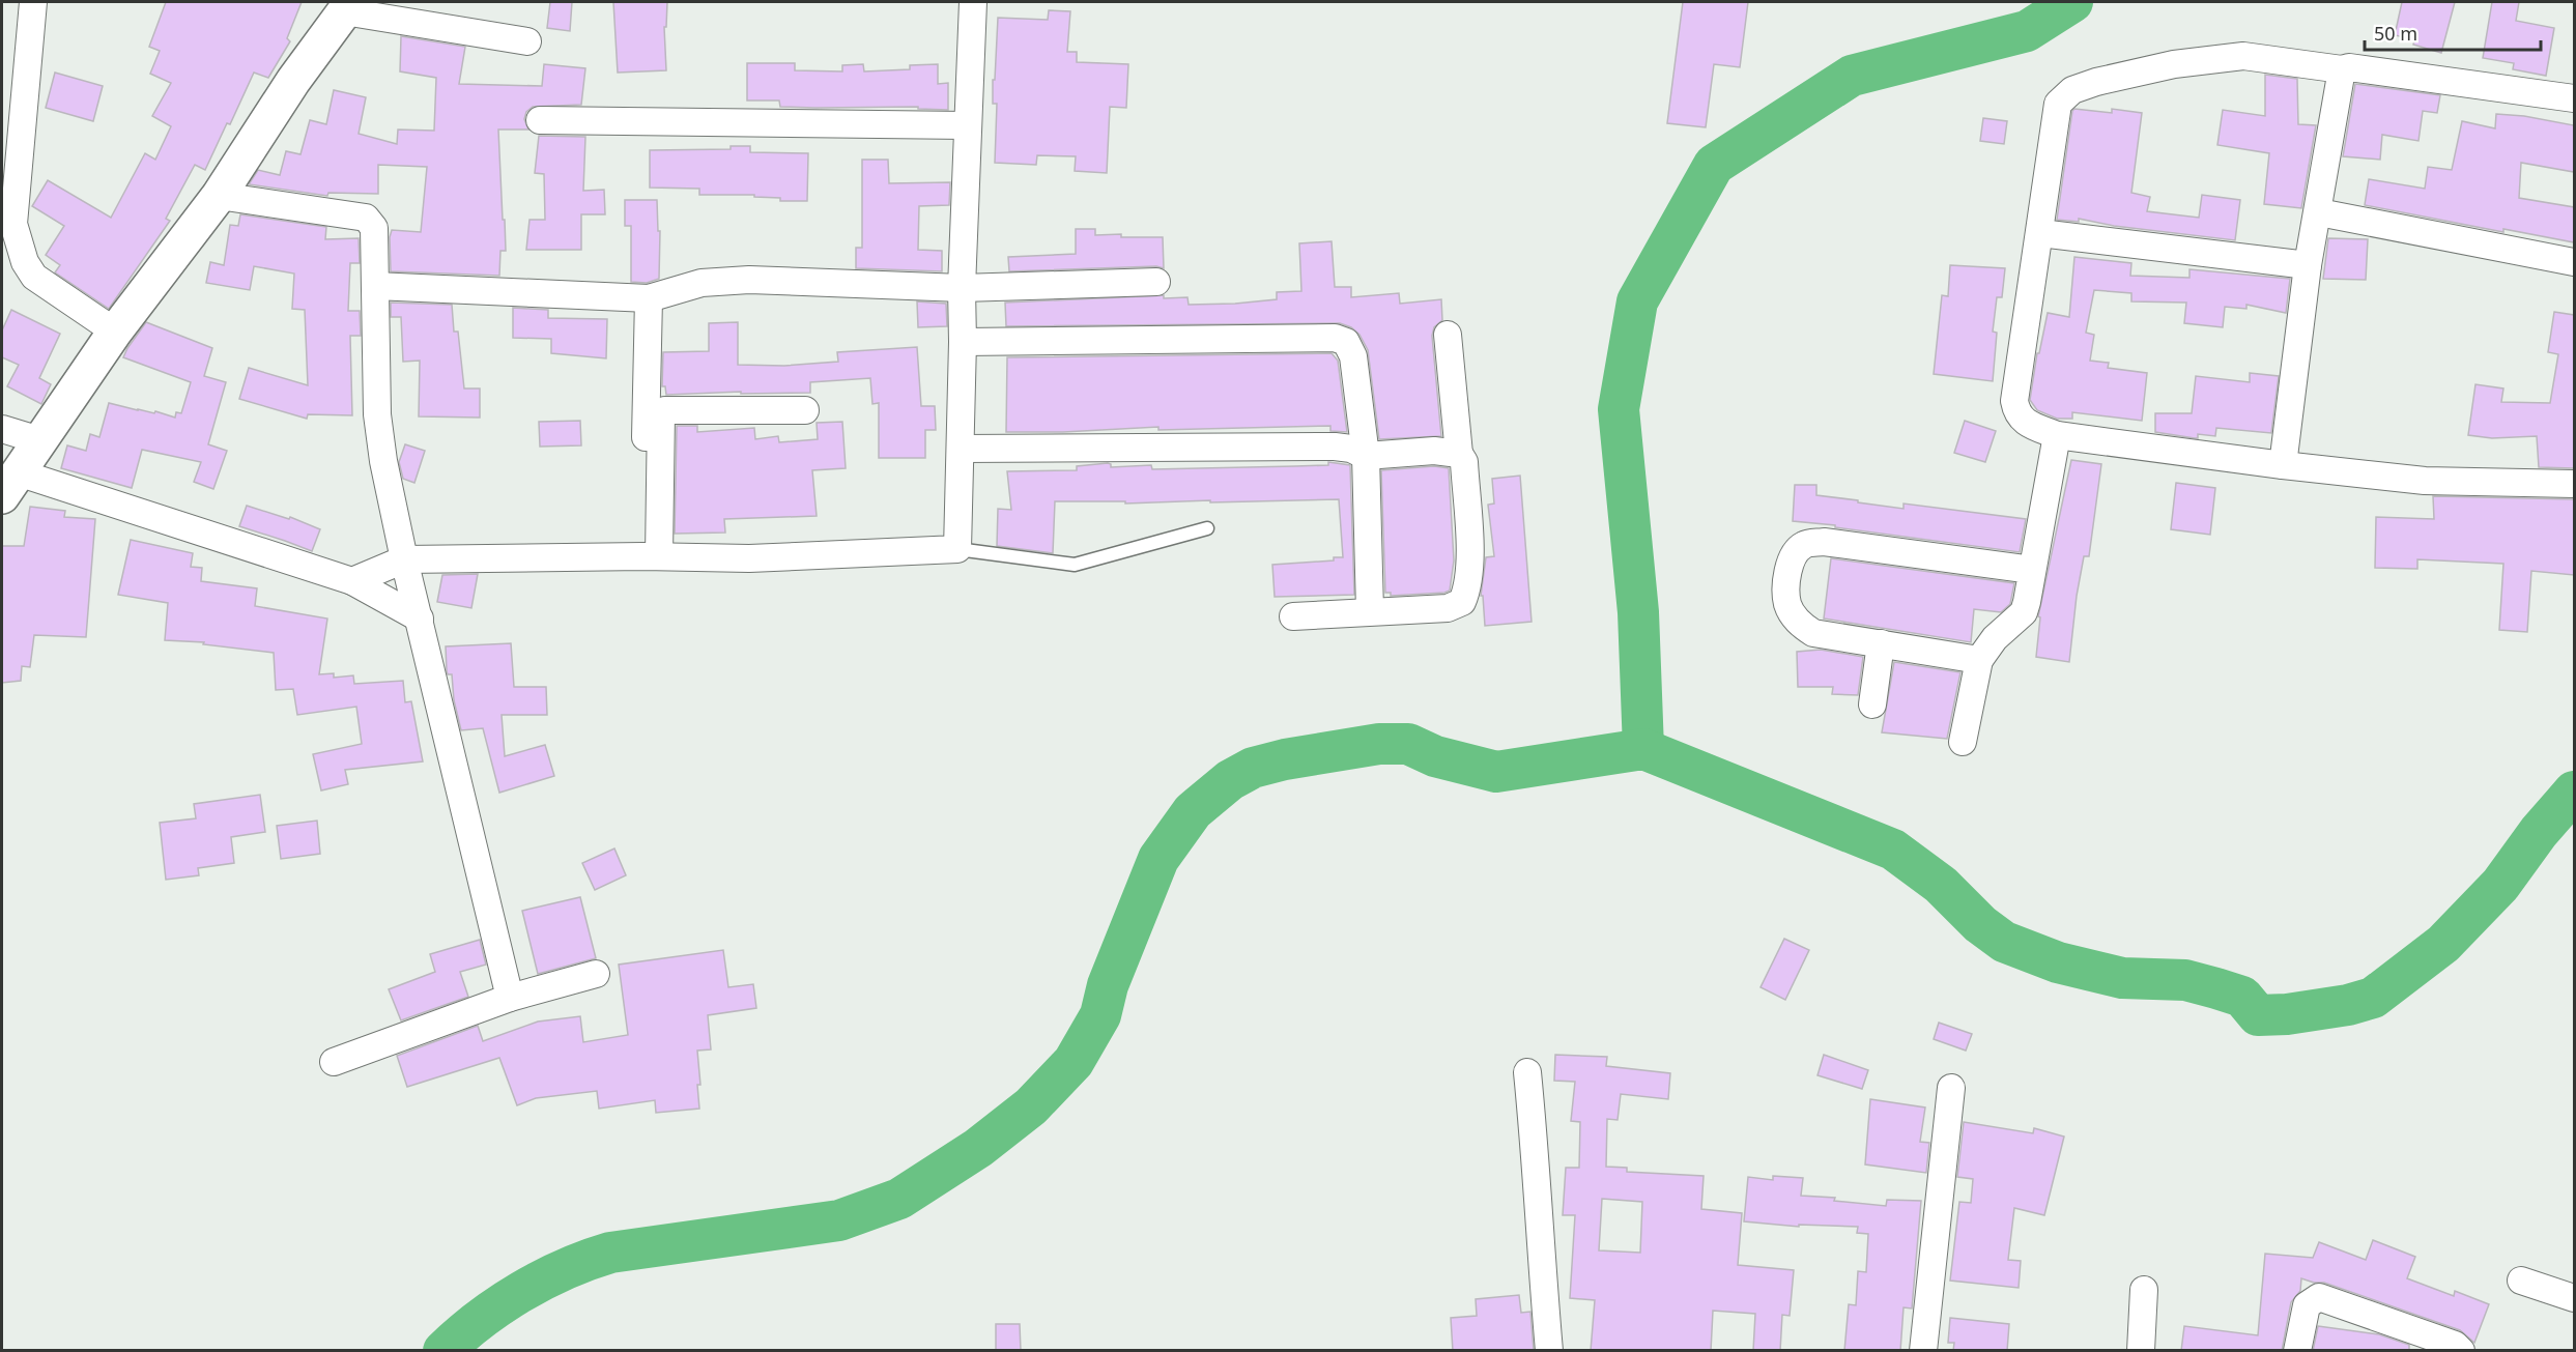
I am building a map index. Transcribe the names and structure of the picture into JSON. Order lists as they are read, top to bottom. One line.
{"scale_bar":"50 m"}
